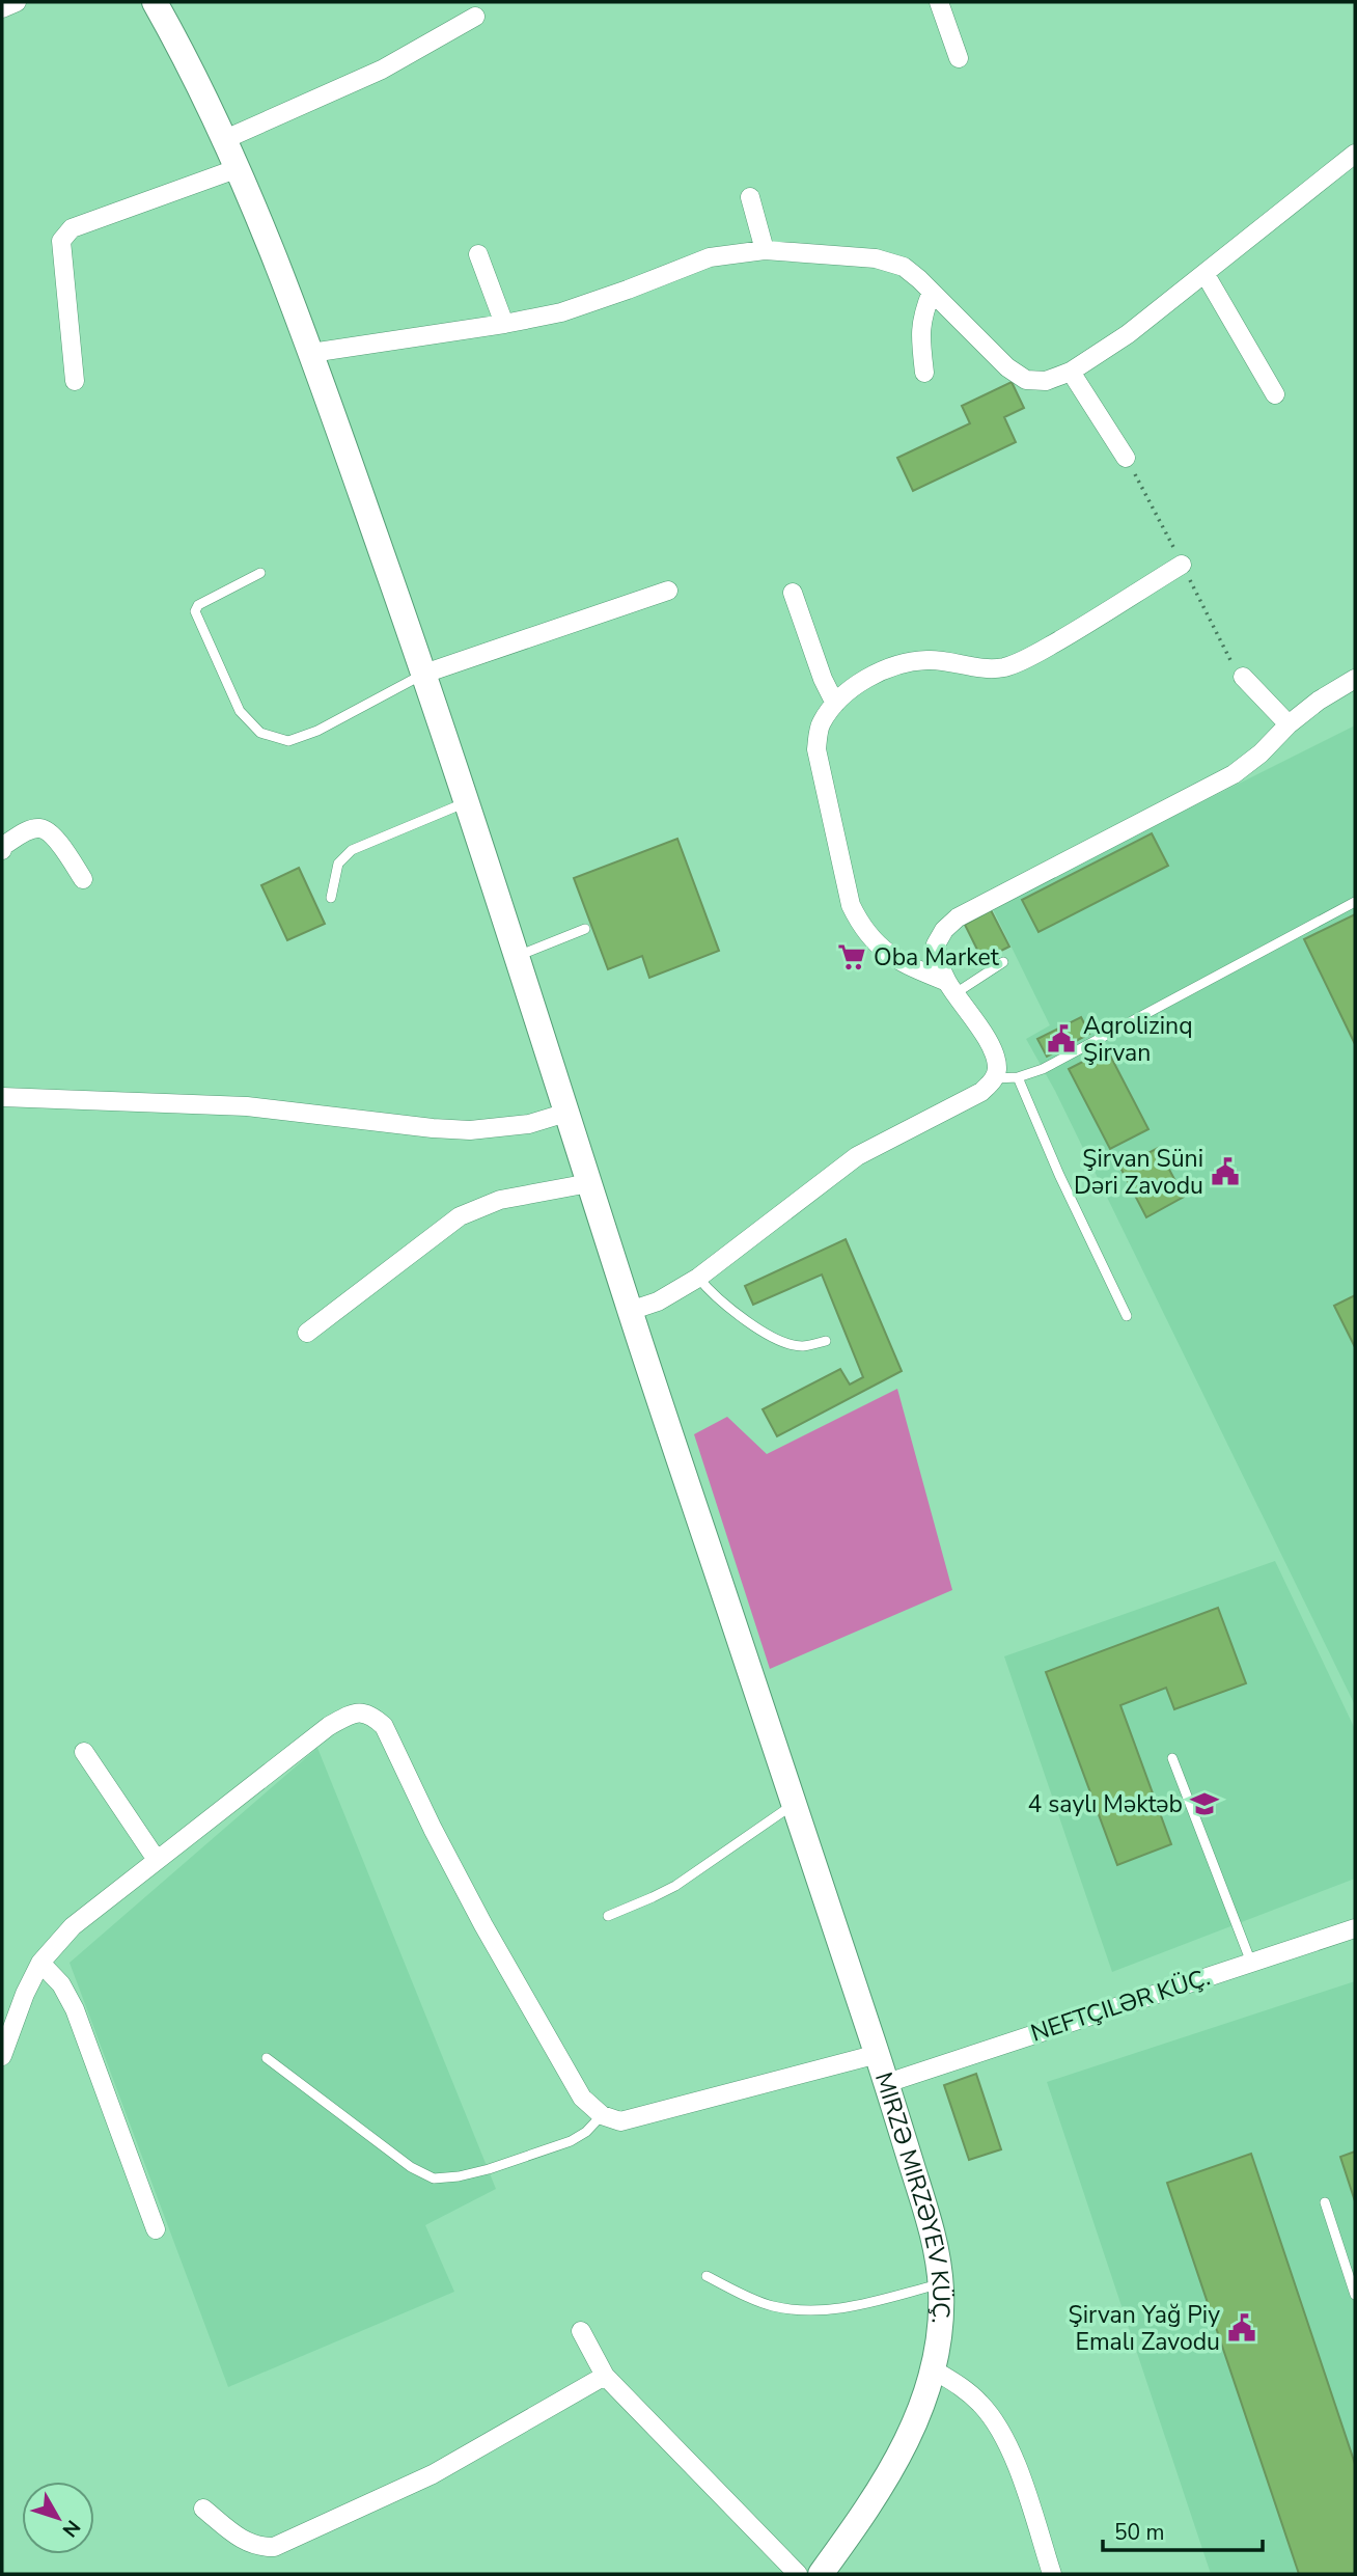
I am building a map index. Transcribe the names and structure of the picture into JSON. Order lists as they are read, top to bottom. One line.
{"streets":{"main road":["MIRZƏ MIRZƏYEV KÜÇ."],"street":["NEFTÇILƏR KÜÇ."]},"crossings":[["NEFTÇILƏR KÜÇ.","MIRZƏ MIRZƏYEV KÜÇ."]],"places":{"supermarket":["Oba Market"],"public building":["Aqrolizinq Şirvan","Şirvan Süni Dəri Zavodu","Şirvan Yağ Piy Emalı Zavodu"],"school or university":["4 saylı Məktəb"]},"scale_bar":"50 m","north":"bottom right"}
